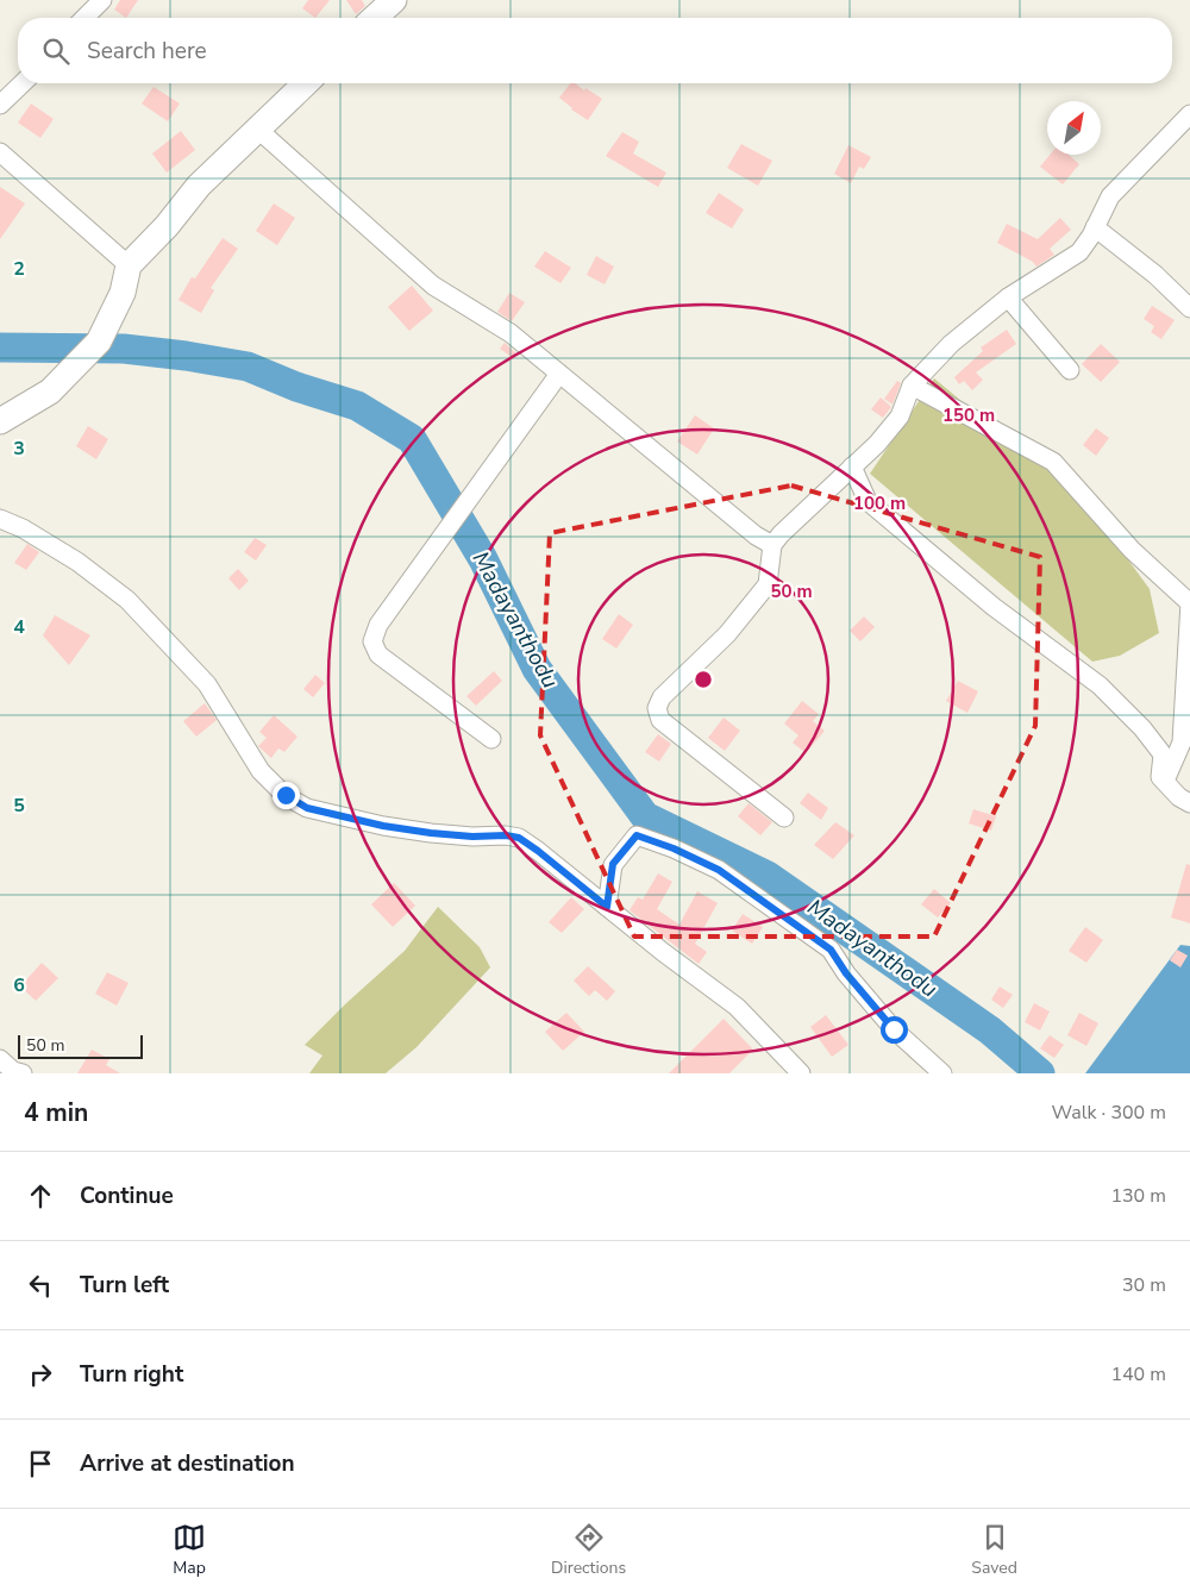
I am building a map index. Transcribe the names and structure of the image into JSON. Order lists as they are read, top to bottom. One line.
{"water":["Madayanthodu"],"scale_bar":"50 m","north":"top right","page":{"search":"Search here","scale":"50 m","heading":["4 min","Walk · 300 m"],"list":[["Continue","130 m"],["Turn left","30 m"],["Turn right","140 m"],"Arrive at destination"],"nav":["Map","Directions","Saved"]},"grid":{"rows":["2","3","4","5","6"]},"rings":["150 m","100 m","50 m"]}
